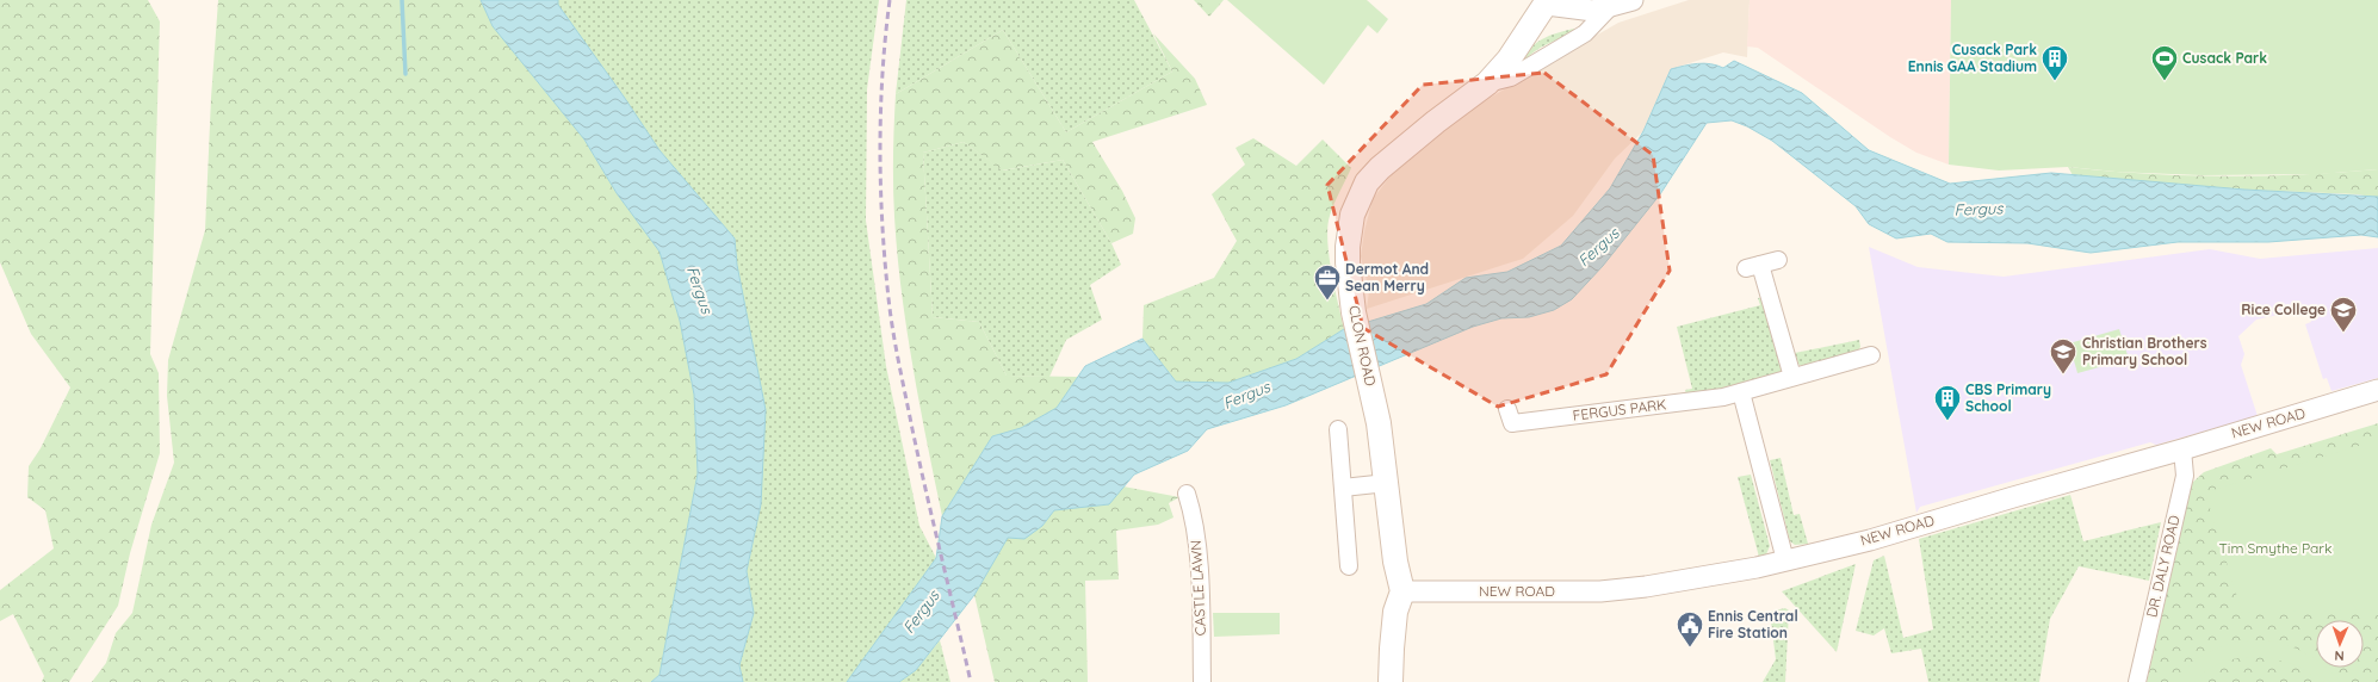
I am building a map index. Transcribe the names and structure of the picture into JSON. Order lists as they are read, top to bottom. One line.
{"streets":{"main road":["CLON ROAD"],"street":["FERGUS PARK","NEW ROAD","DR. DALY ROAD","CASTLE LAWN"]},"crossings":[["CLON ROAD","NEW ROAD"],["NEW ROAD","DR. DALY ROAD"]],"water":["Fergus"],"parks":["Tim Smythe Park"],"places":{"building":["Cusack Park Ennis GAA Stadium","CBS Primary School"],"sports":["Cusack Park"],"office":["Dermot And Sean Merry"],"school or university":["Rice College","Christian Brothers Primary School"],"public building":["Ennis Central Fire Station"]},"north":"bottom"}
